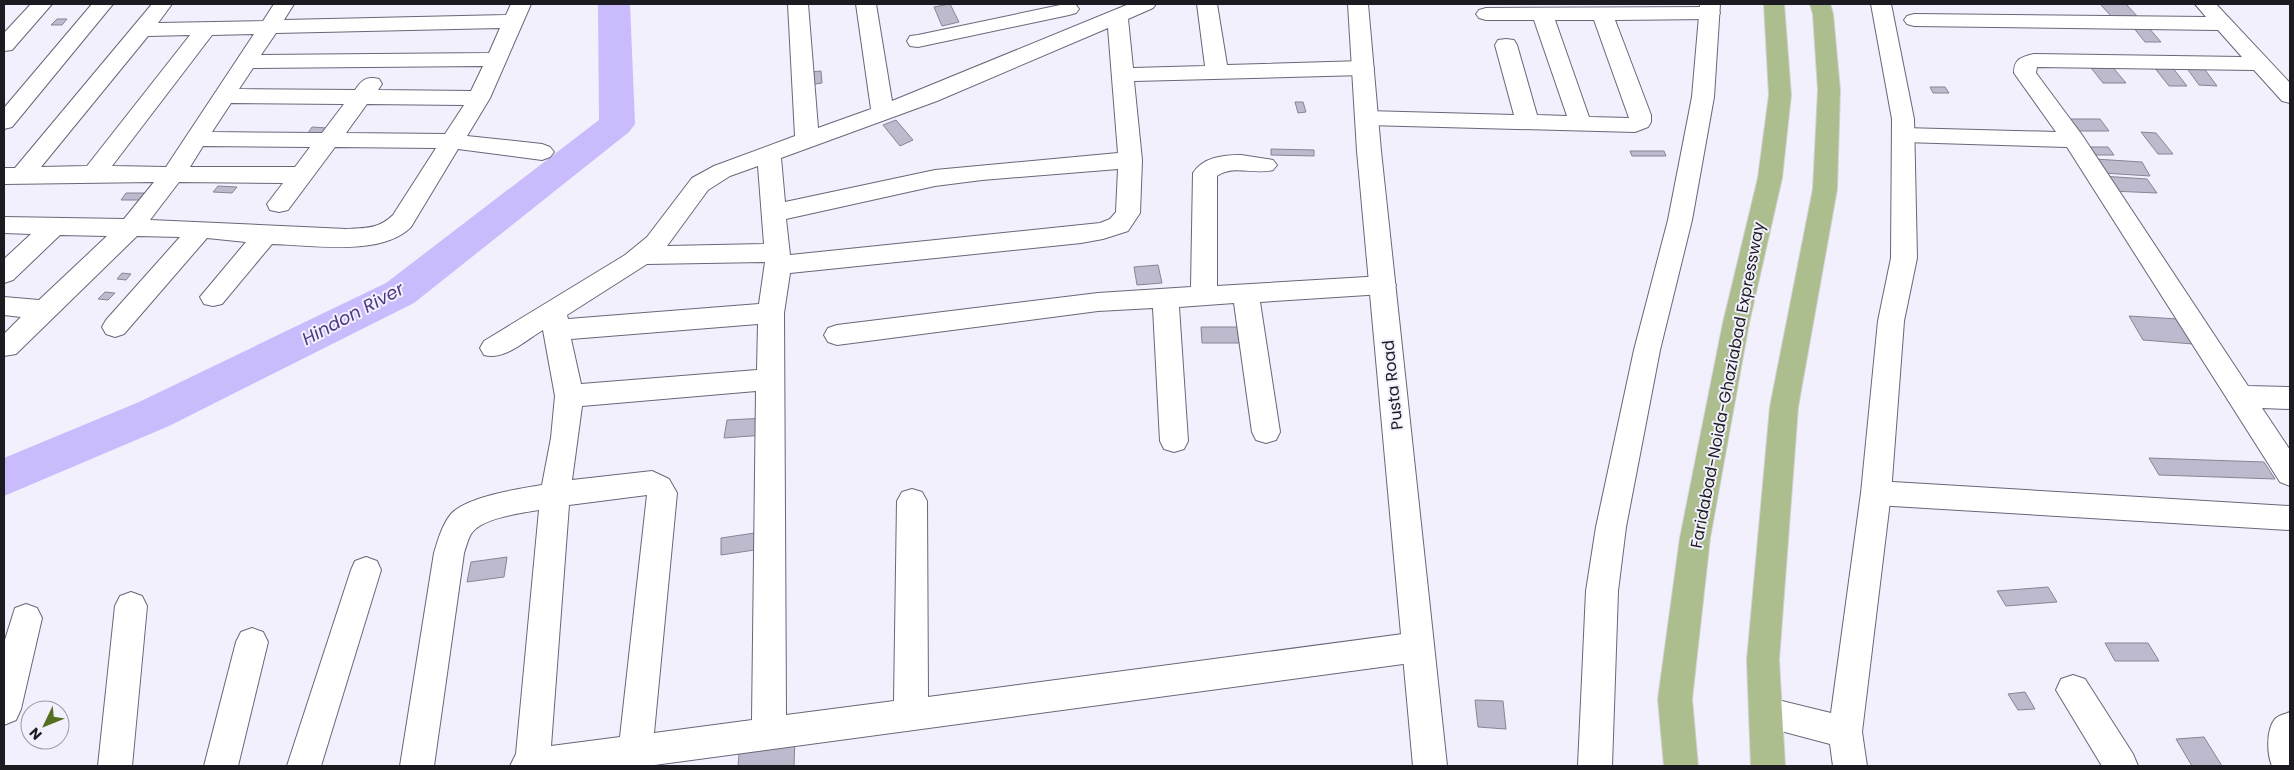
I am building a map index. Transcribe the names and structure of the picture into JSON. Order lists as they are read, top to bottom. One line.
{"streets":{"main road":["Faridabad-Noida-Ghaziabad Expressway"],"street":["Pusta Road"]},"water":["Hindon River"],"north":"bottom left"}
